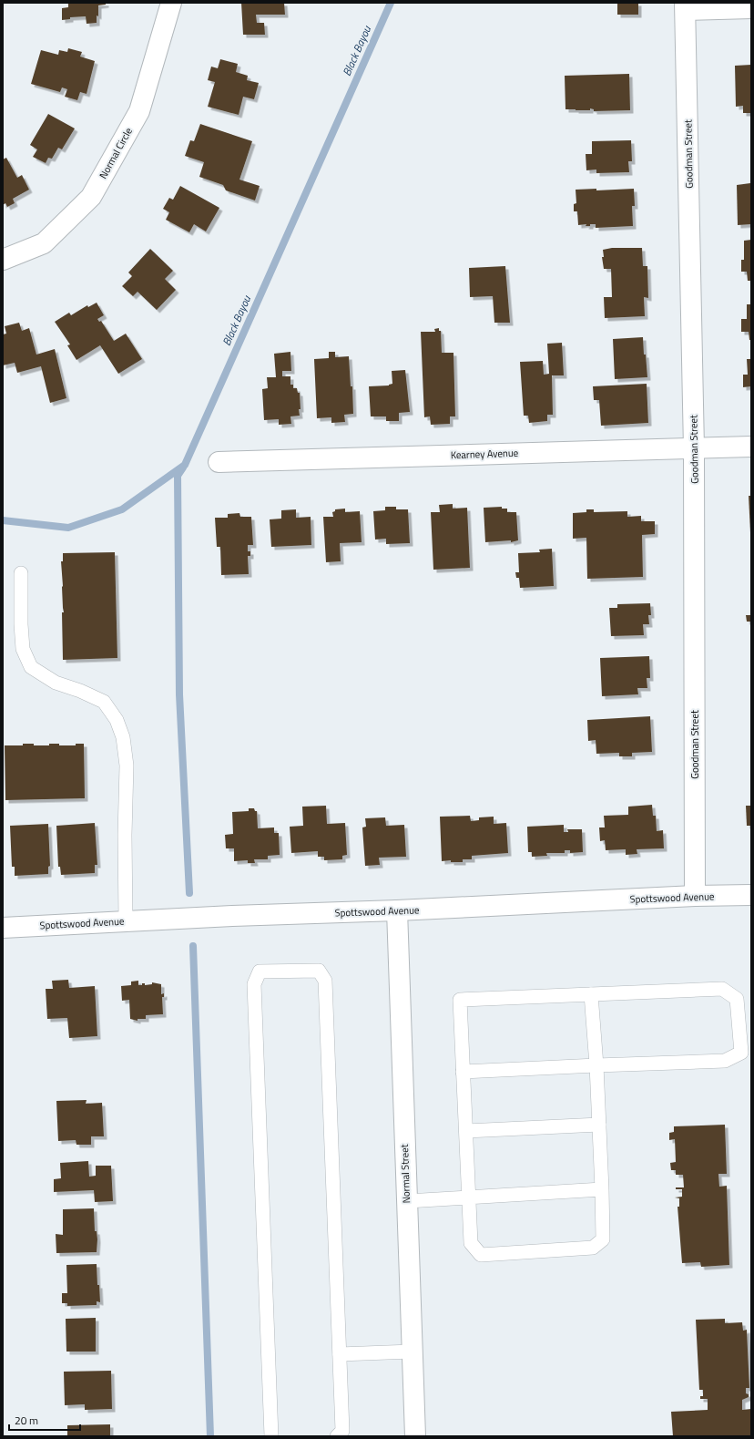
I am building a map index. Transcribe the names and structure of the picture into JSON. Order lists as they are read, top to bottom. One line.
{"streets":{"street":["Normal Circle","Goodman Street","Kearney Avenue","Spottswood Avenue","Normal Street"]},"crossings":[["Goodman Street","Kearney Avenue"],["Goodman Street","Spottswood Avenue"],["Spottswood Avenue","Normal Street"]],"water":["Black Bayou"],"scale_bar":"20 m"}
